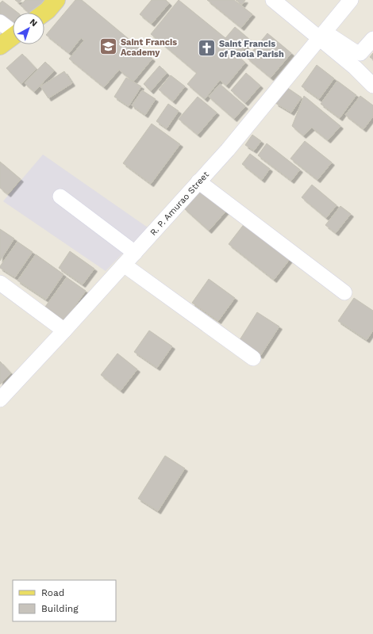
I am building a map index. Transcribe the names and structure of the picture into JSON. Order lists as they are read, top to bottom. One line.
{"streets":{"street":["R. P. Amurao Street"]},"places":{"school or university":["Saint Francis Academy"],"church":["Saint Francis of Paola Parish"]},"legend":["Road","Building"],"north":"top right"}
